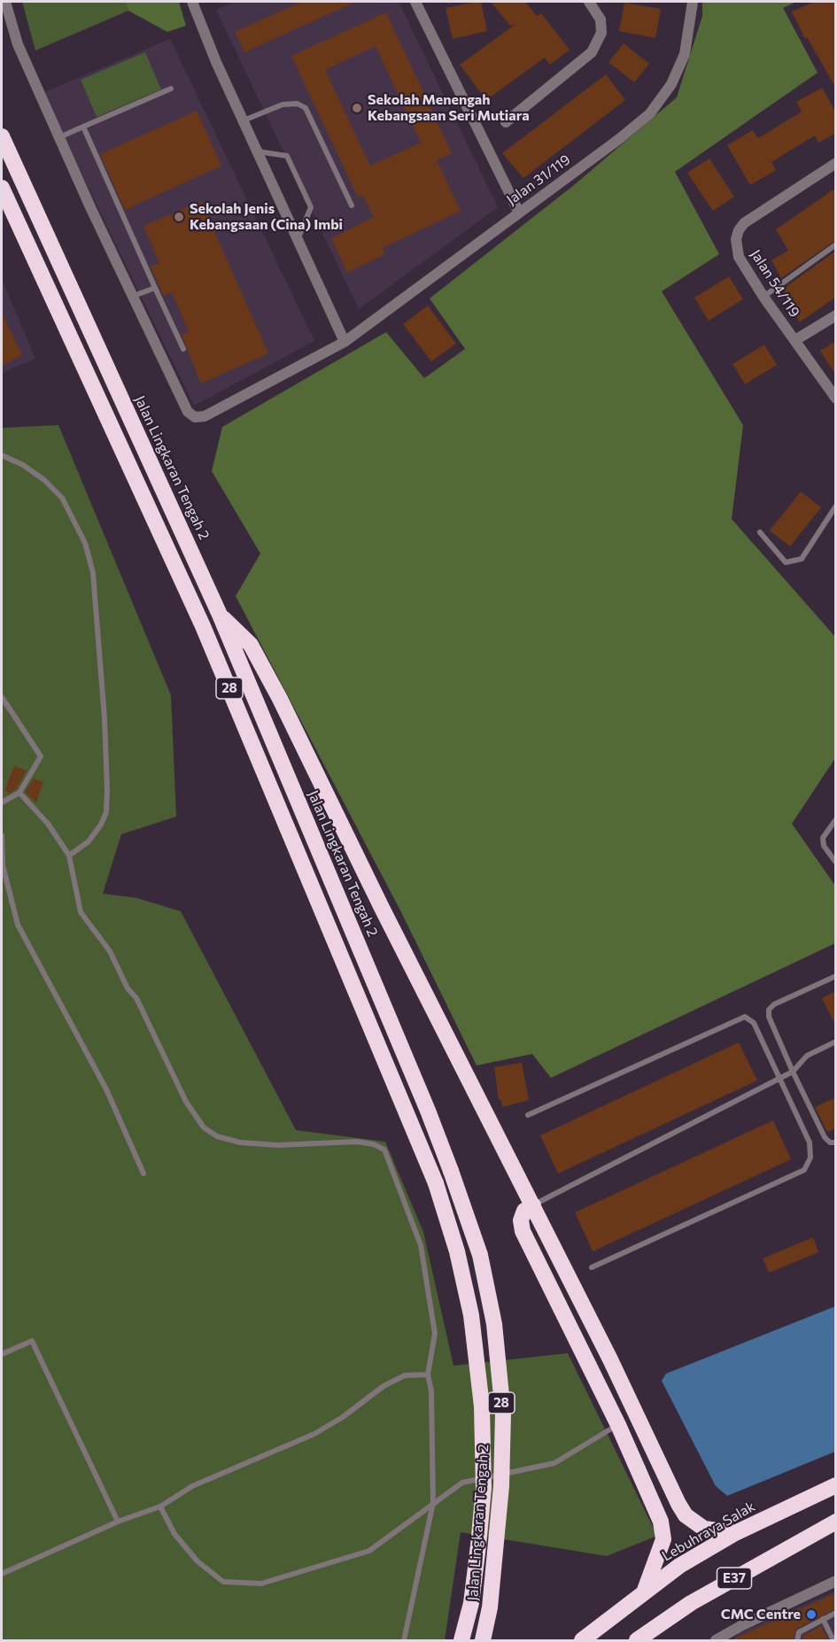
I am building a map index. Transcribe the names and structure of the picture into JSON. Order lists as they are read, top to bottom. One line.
{"streets":{"highway":["Jalan Lingkaran Tengah 2","28","Lebuhraya Salak","E37"],"street":["Jalan 31/119","Jalan 54/119"]},"places":["Sekolah Menengah Kebangsaan Seri Mutiara","Sekolah Jenis Kebangsaan (Cina) Imbi","CMC Centre"]}
